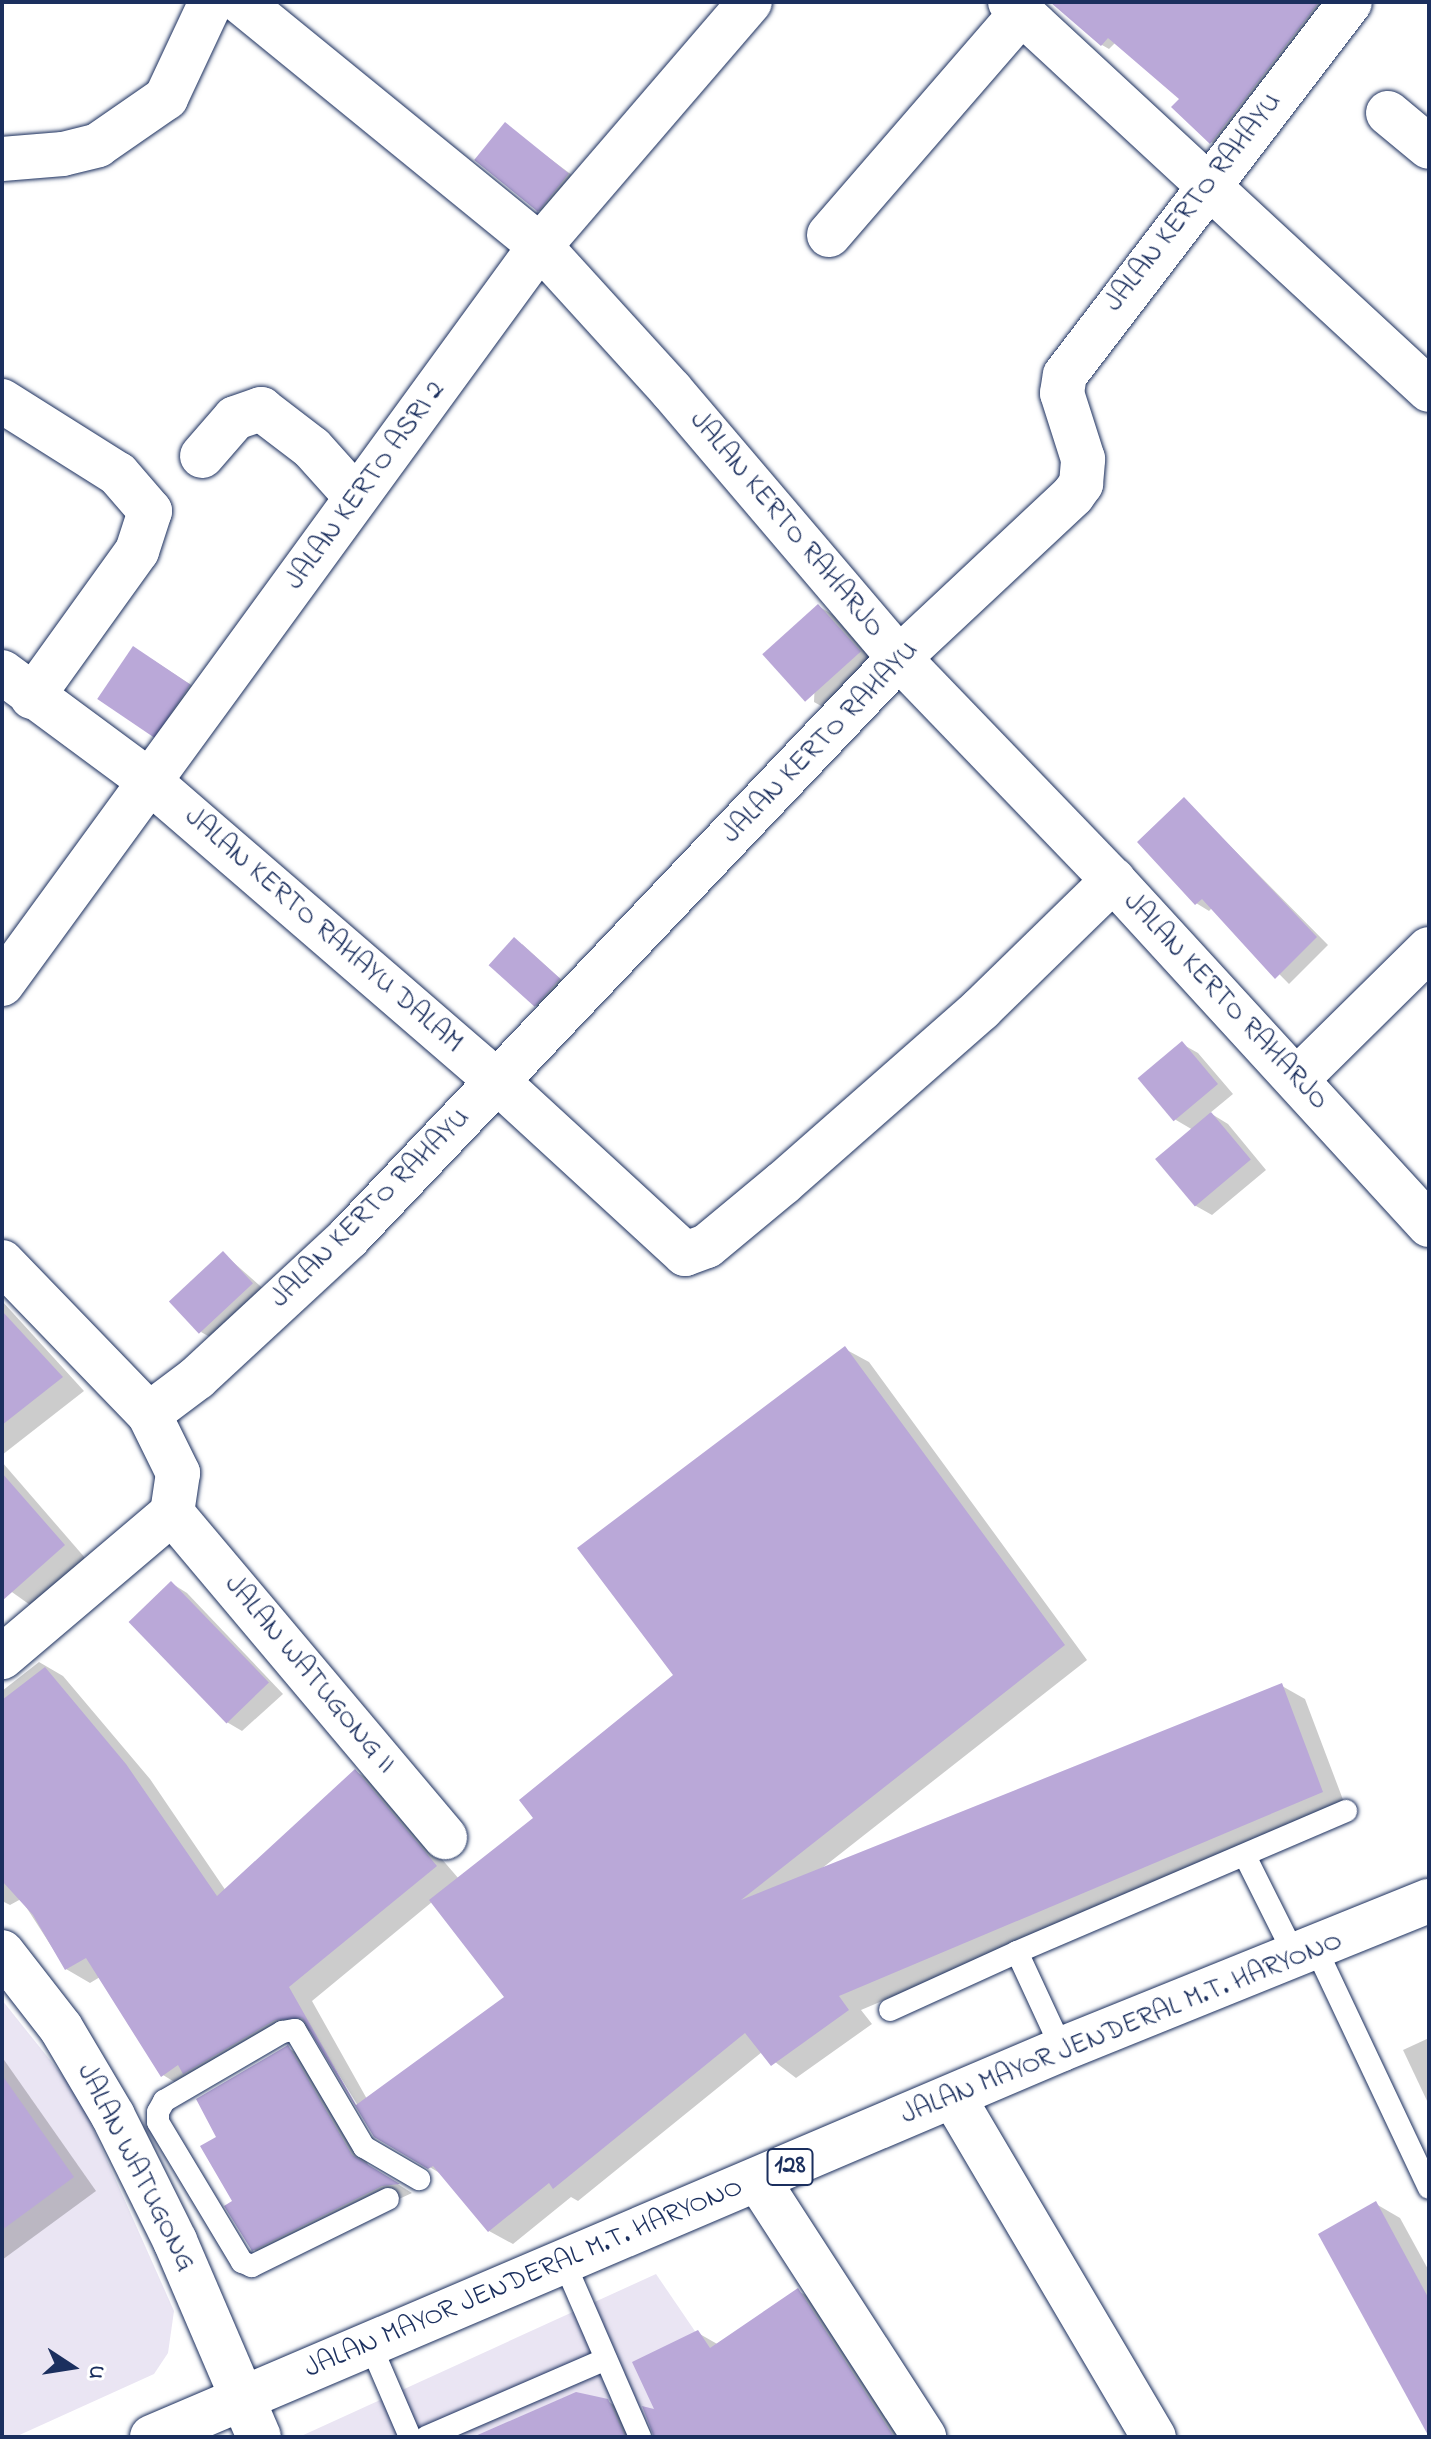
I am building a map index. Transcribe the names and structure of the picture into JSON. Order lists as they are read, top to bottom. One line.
{"streets":{"street":["JALAN KERTO RAHAYU","JALAN KERTO ASRI 2","JALAN KERTO RAHARJO","JALAN KERTO RAHAYU DALAM","JALAN WATUGONG II","JALAN MAYOR JENDERAL M.T. HARYONO","128","JALAN WATUGONG"]},"crossings":[["JALAN KERTO RAHAYU","JALAN KERTO RAHARJO"],["JALAN KERTO RAHAYU","JALAN KERTO RAHAYU DALAM"],["JALAN KERTO ASRI 2","JALAN KERTO RAHARJO"],["JALAN KERTO ASRI 2","JALAN KERTO RAHAYU DALAM"],["JALAN KERTO RAHARJO","JALAN KERTO RAHAYU DALAM"],["JALAN MAYOR JENDERAL M.T. HARYONO","JALAN WATUGONG"]],"north":"right"}
